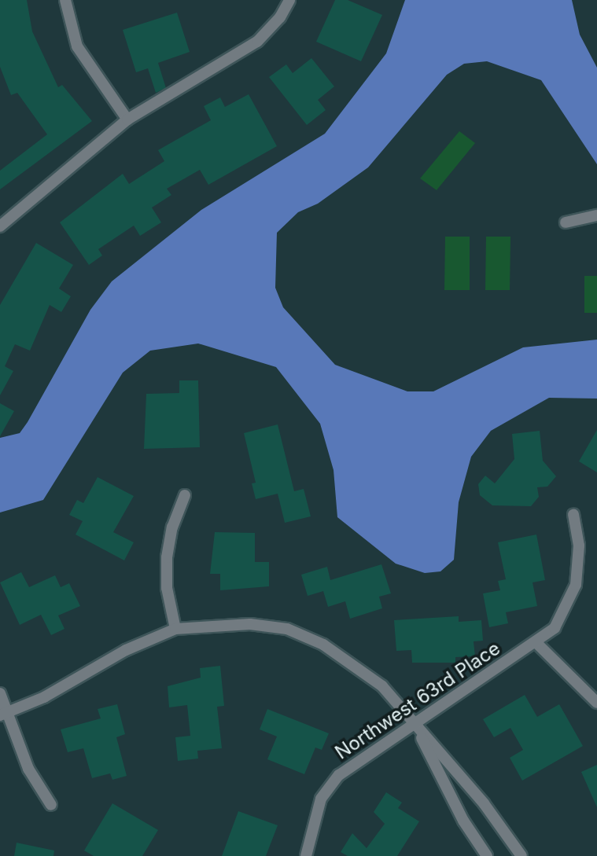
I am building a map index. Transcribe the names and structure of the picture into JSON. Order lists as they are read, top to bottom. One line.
{"streets":{"street":["Northwest 63rd Place"]}}
